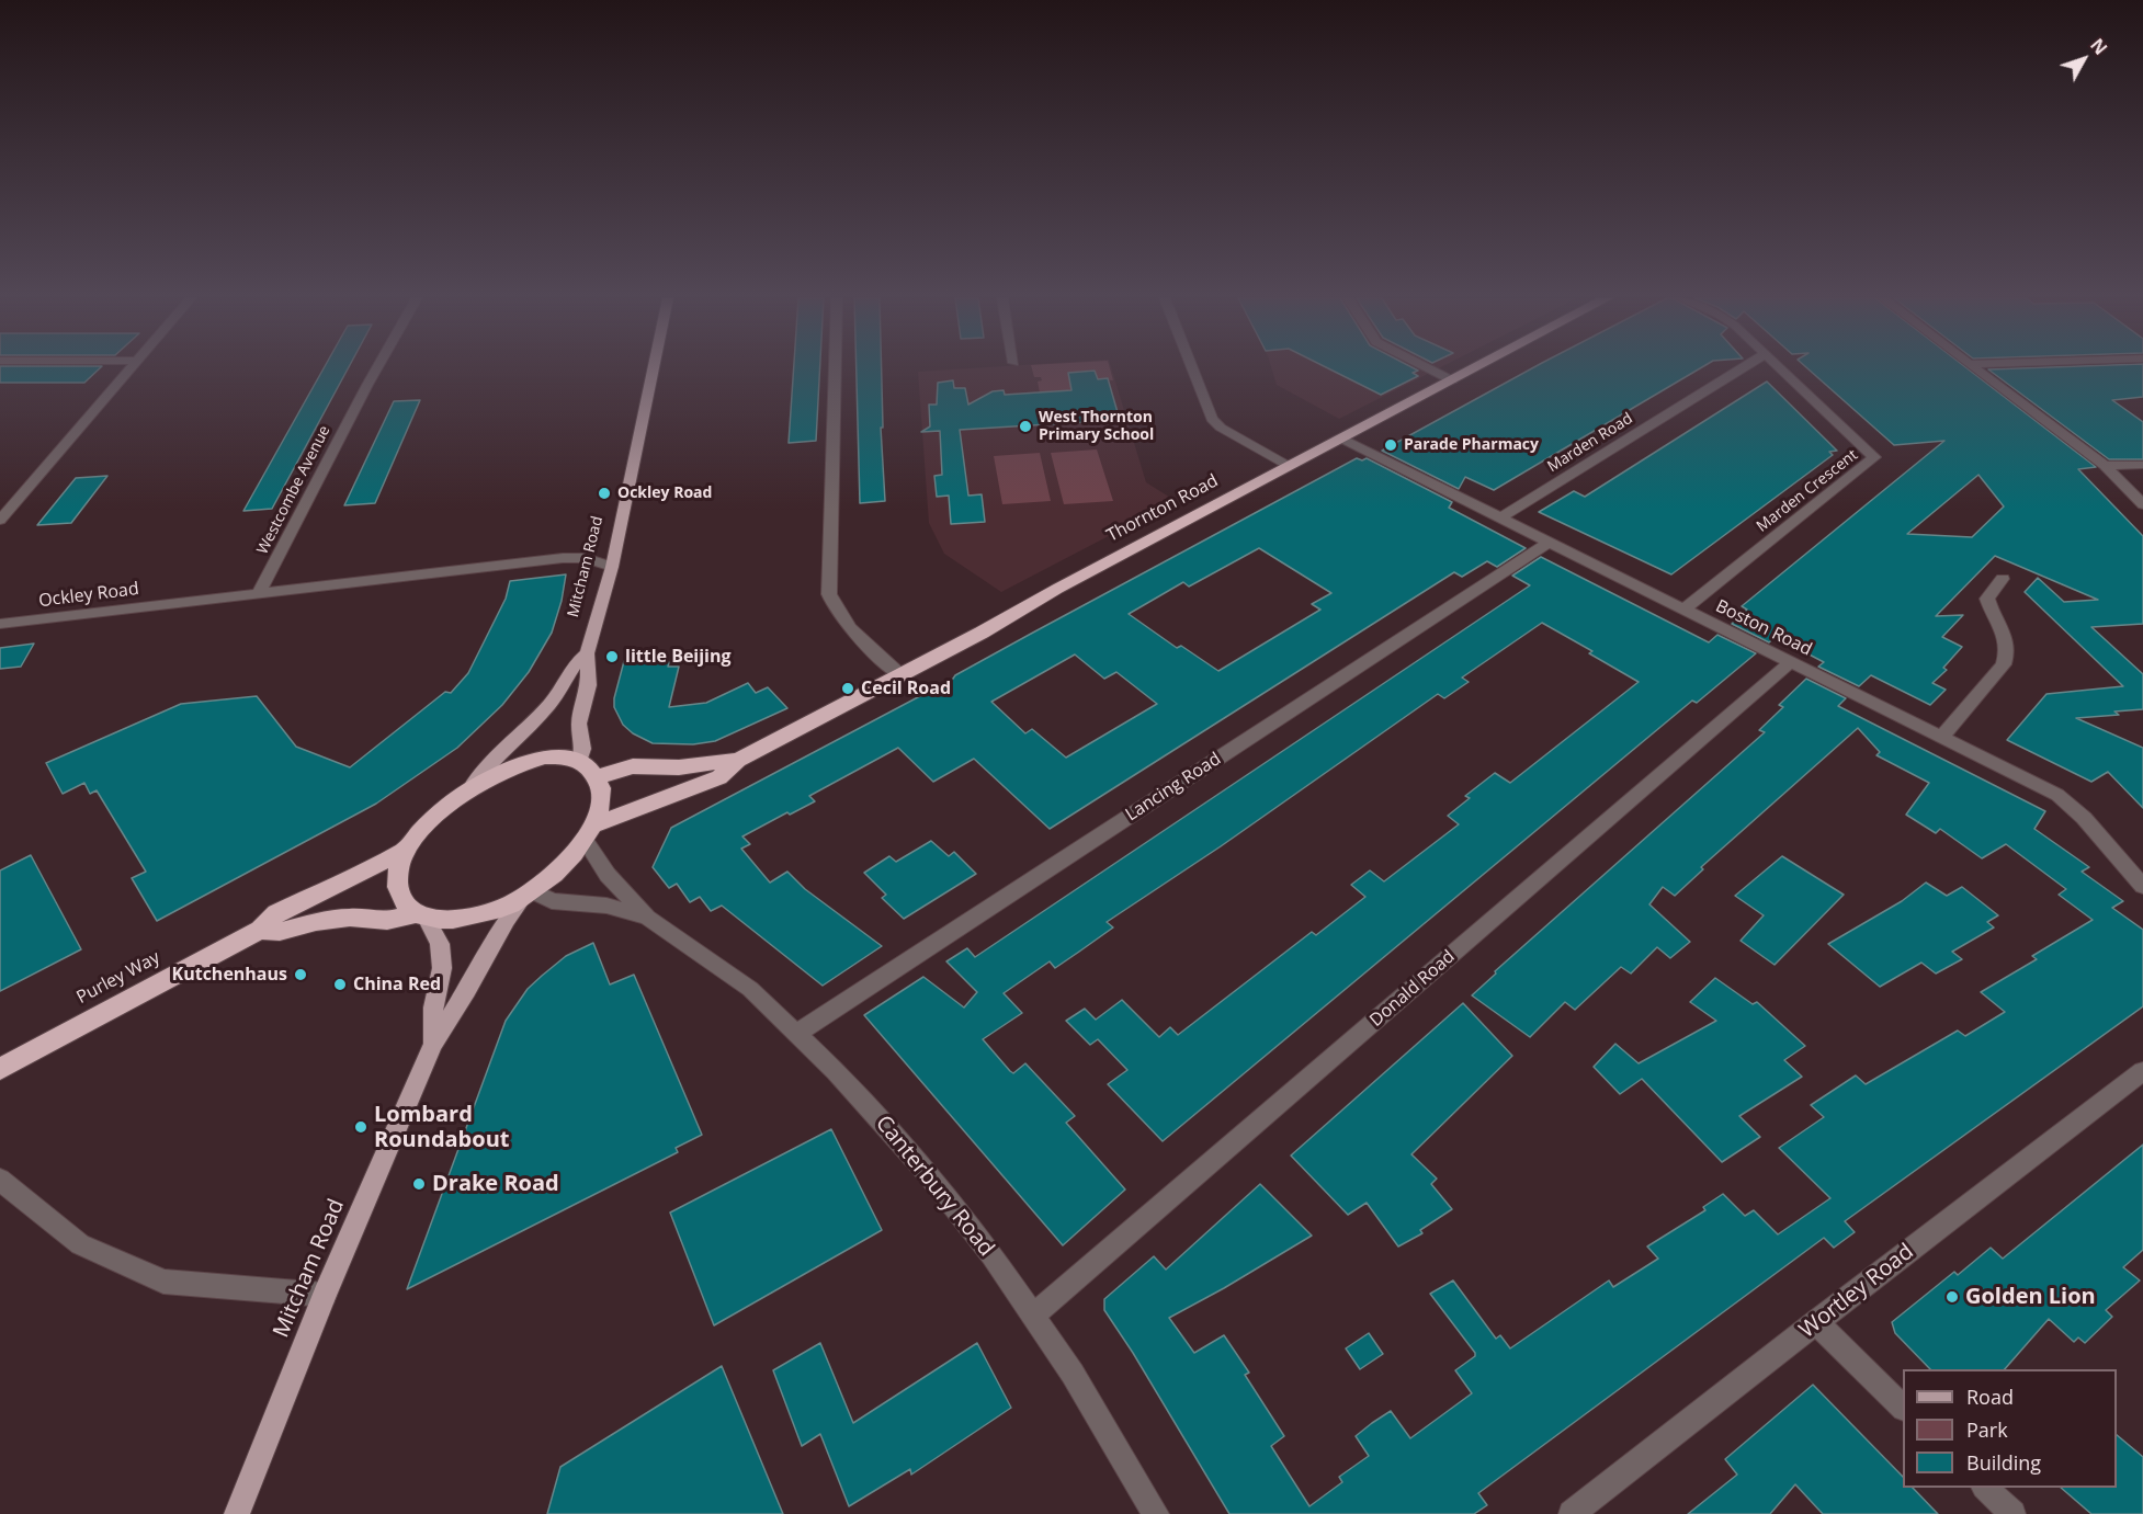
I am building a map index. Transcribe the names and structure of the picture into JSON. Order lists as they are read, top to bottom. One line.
{"streets":{"highway":["Thornton Road","Purley Way"],"main road":["Mitcham Road"],"street":["Marden Road","Westcombe Avenue","Marden Crescent","Ockley Road","Boston Road","Lancing Road","Donald Road","Canterbury Road","Wortley Road"]},"crossings":[["Marden Road","Boston Road"],["Westcombe Avenue","Ockley Road"],["Marden Crescent","Boston Road"],["Thornton Road","Boston Road"],["Thornton Road","Canterbury Road"],["Mitcham Road","Ockley Road"],["Mitcham Road","Purley Way"],["Mitcham Road","Canterbury Road"],["Boston Road","Lancing Road"],["Boston Road","Donald Road"],["Lancing Road","Canterbury Road"],["Donald Road","Canterbury Road"]],"places":["West Thornton Primary School","Parade Pharmacy","Ockley Road","little Beijing","Cecil Road","Kutchenhaus","China Red","Lombard Roundabout","Drake Road","Golden Lion"],"legend":["Road","Park","Building"],"north":"top right"}
